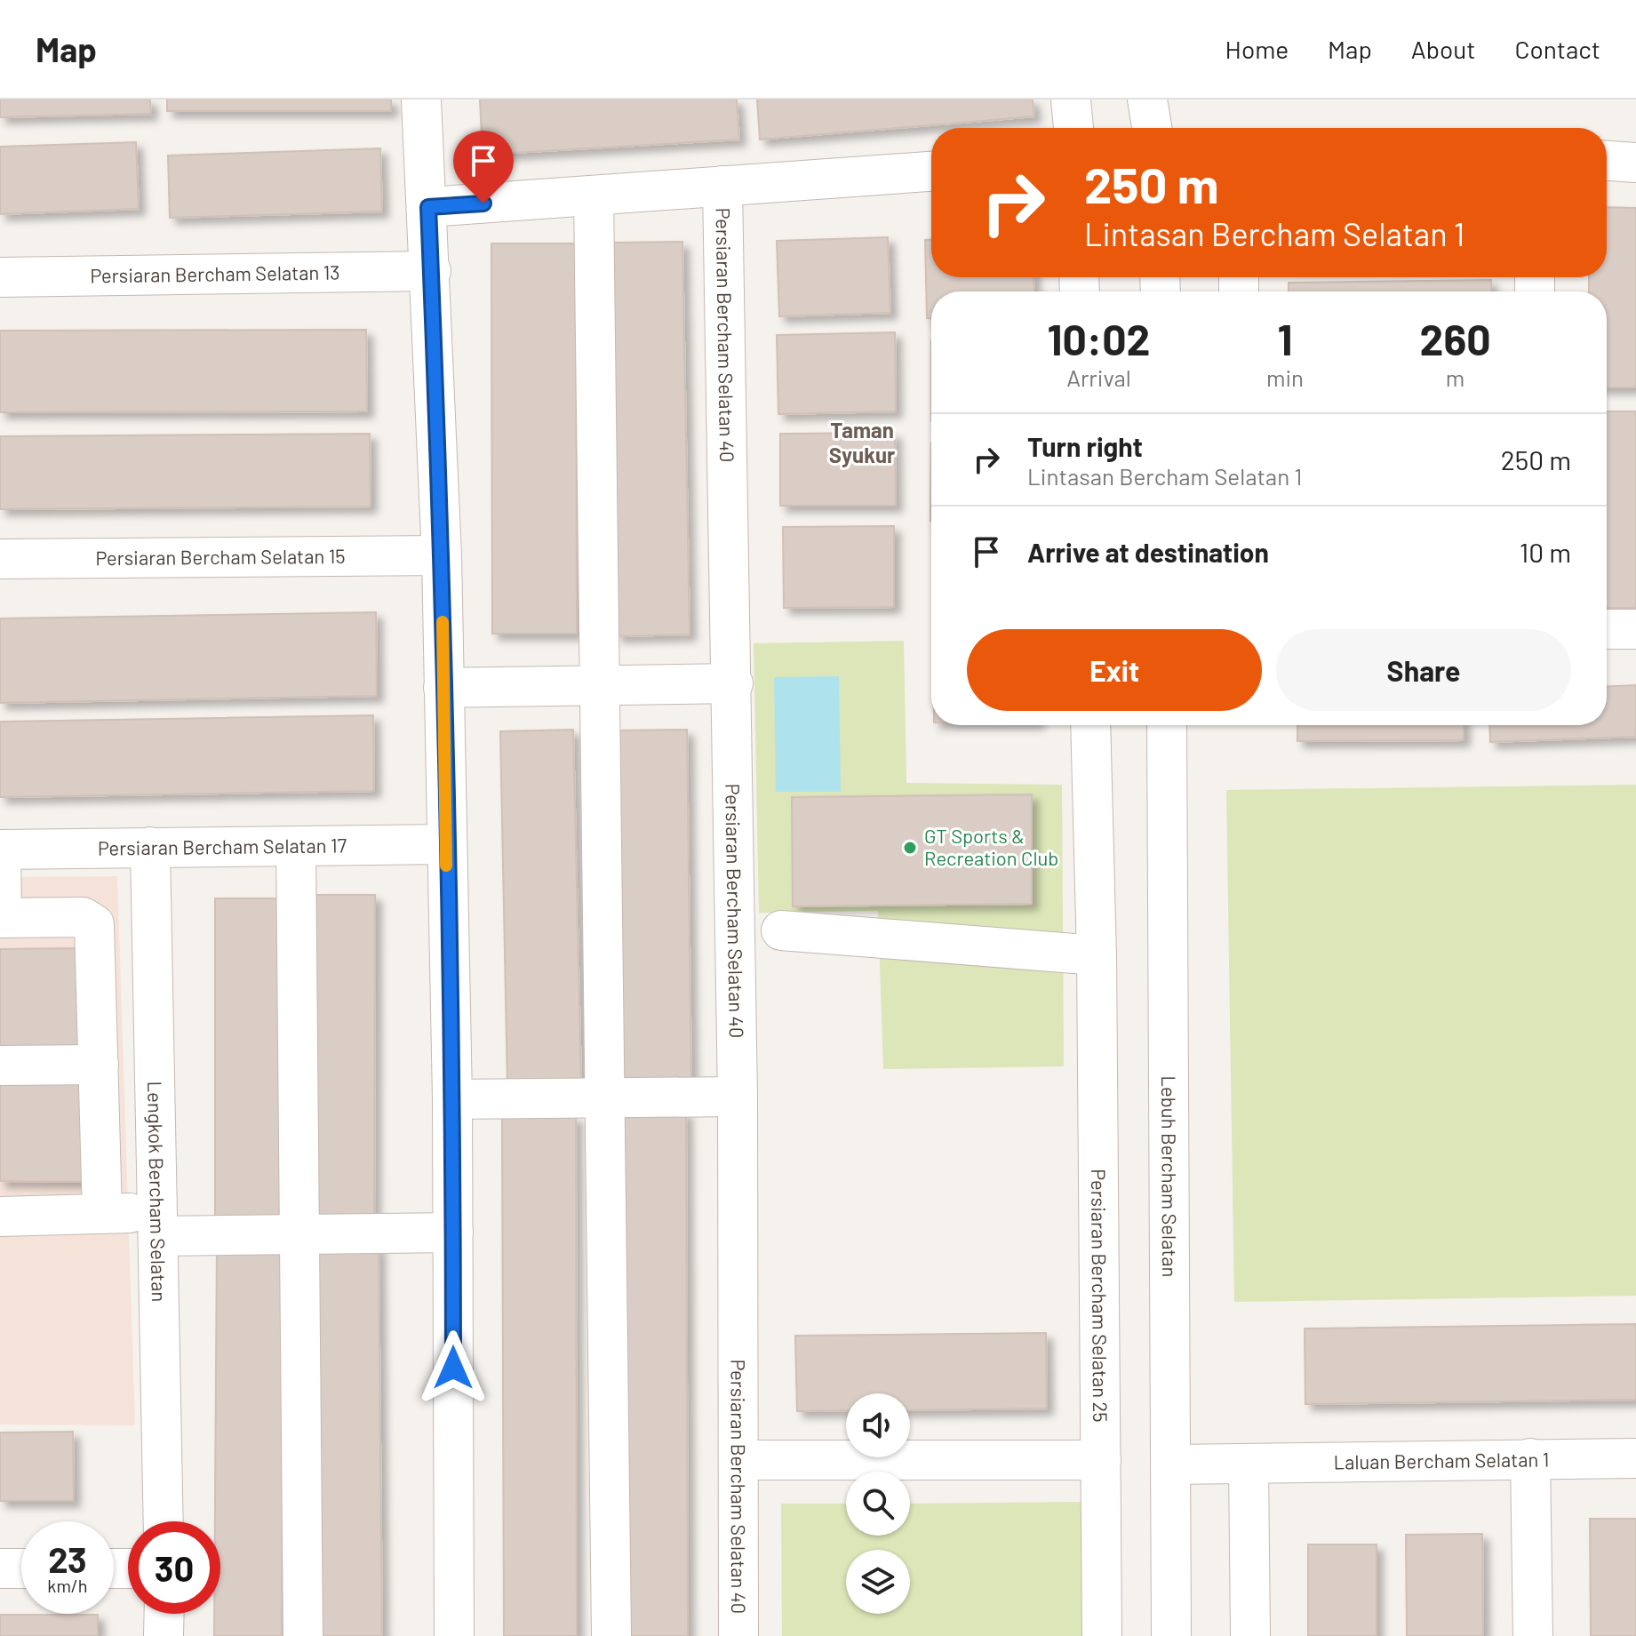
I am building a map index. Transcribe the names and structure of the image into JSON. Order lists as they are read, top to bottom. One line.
{"streets":{"street":["Persiaran Bercham Selatan 13","Persiaran Bercham Selatan 40","Persiaran Bercham Selatan 15","Persiaran Bercham Selatan 17","Lebuh Bercham Selatan","Lengkok Bercham Selatan","Persiaran Bercham Selatan 25","Laluan Bercham Selatan 1"]},"crossings":[["Persiaran Bercham Selatan 17","Lengkok Bercham Selatan"],["Lebuh Bercham Selatan","Laluan Bercham Selatan 1"]],"districts":["Taman Syukur"],"places":["GT Sports & Recreation Club"],"page":{"header":"Map","nav":["Home","Map","About","Contact"],"turn":["250 m","Lintasan Bercham Selatan 1"],"eta":["10:02","Arrival","1","min","260","m"],"list":[{"name":"Turn right","note":"Lintasan Bercham Selatan 1","value":"250 m"},{"name":"Arrive at destination","value":"10 m"}],"buttons":["Exit","Share"],"speed":"23 km/h","limit":"30"}}
